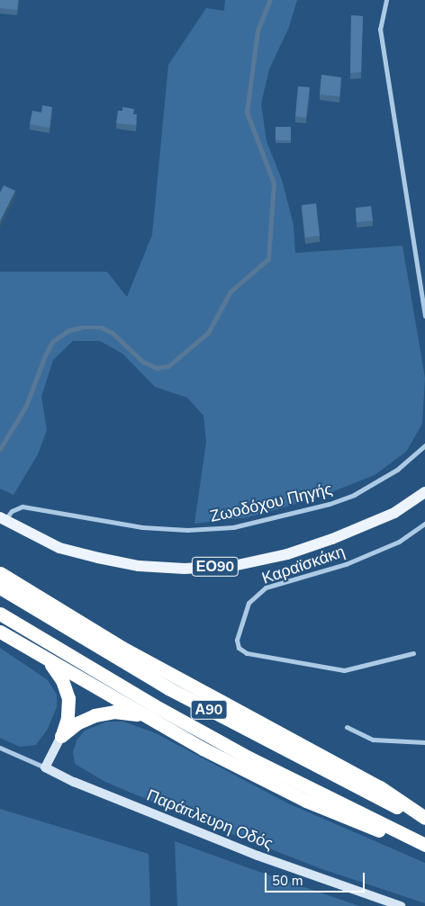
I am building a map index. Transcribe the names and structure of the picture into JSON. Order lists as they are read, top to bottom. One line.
{"streets":{"highway":["Α90"],"main road":["ΕΟ90"],"street":["Ζωοδόχου Πηγής","Καραϊσκάκη","Παράπλευρη Οδός"]},"crossings":[["Ζωοδόχου Πηγής","ΕΟ90"]],"scale_bar":"50 m"}
